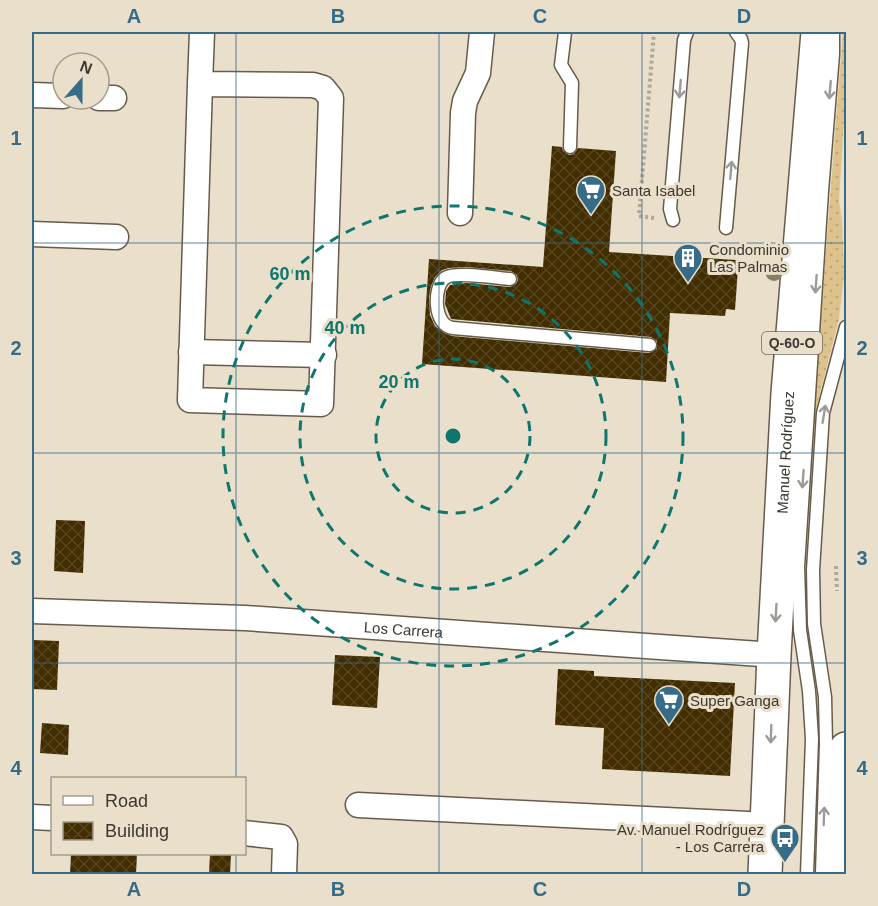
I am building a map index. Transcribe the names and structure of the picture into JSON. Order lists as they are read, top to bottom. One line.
{"streets":{"main road":["Q-60-O","Manuel Rodríguez"],"street":["Los Carrera"]},"crossings":[["Manuel Rodríguez","Los Carrera"]],"one_way":["Manuel Rodríguez"],"places":{"supermarket":["Santa Isabel","Super Ganga"],"building":["Condominio Las Palmas"],"bus stop":["Av. Manuel Rodríguez - Los Carrera"]},"legend":["Road","Building"],"north":"top","grid":{"columns":["A","B","C","D"],"rows":["1","2","3","4"]},"rings":["60 m","40 m","20 m"]}
